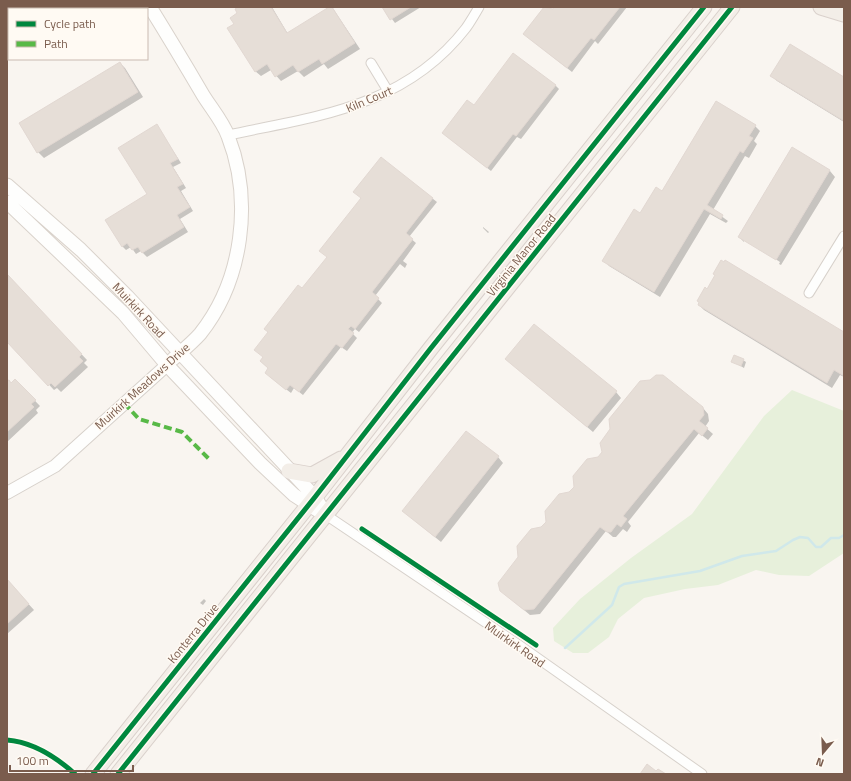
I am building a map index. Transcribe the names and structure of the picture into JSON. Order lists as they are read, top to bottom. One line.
{"streets":{"main road":["Virginia Manor Road","Muirkirk Road","Muirkirk Meadows Drive","Konterra Drive"],"street":["Kiln Court"]},"crossings":[["Kiln Court","Muirkirk Meadows Drive"],["Virginia Manor Road","Muirkirk Road"],["Virginia Manor Road","Konterra Drive"],["Muirkirk Road","Muirkirk Meadows Drive"],["Muirkirk Road","Konterra Drive"]],"legend":["Cycle path","Path"],"scale_bar":"100 m","north":"bottom"}
